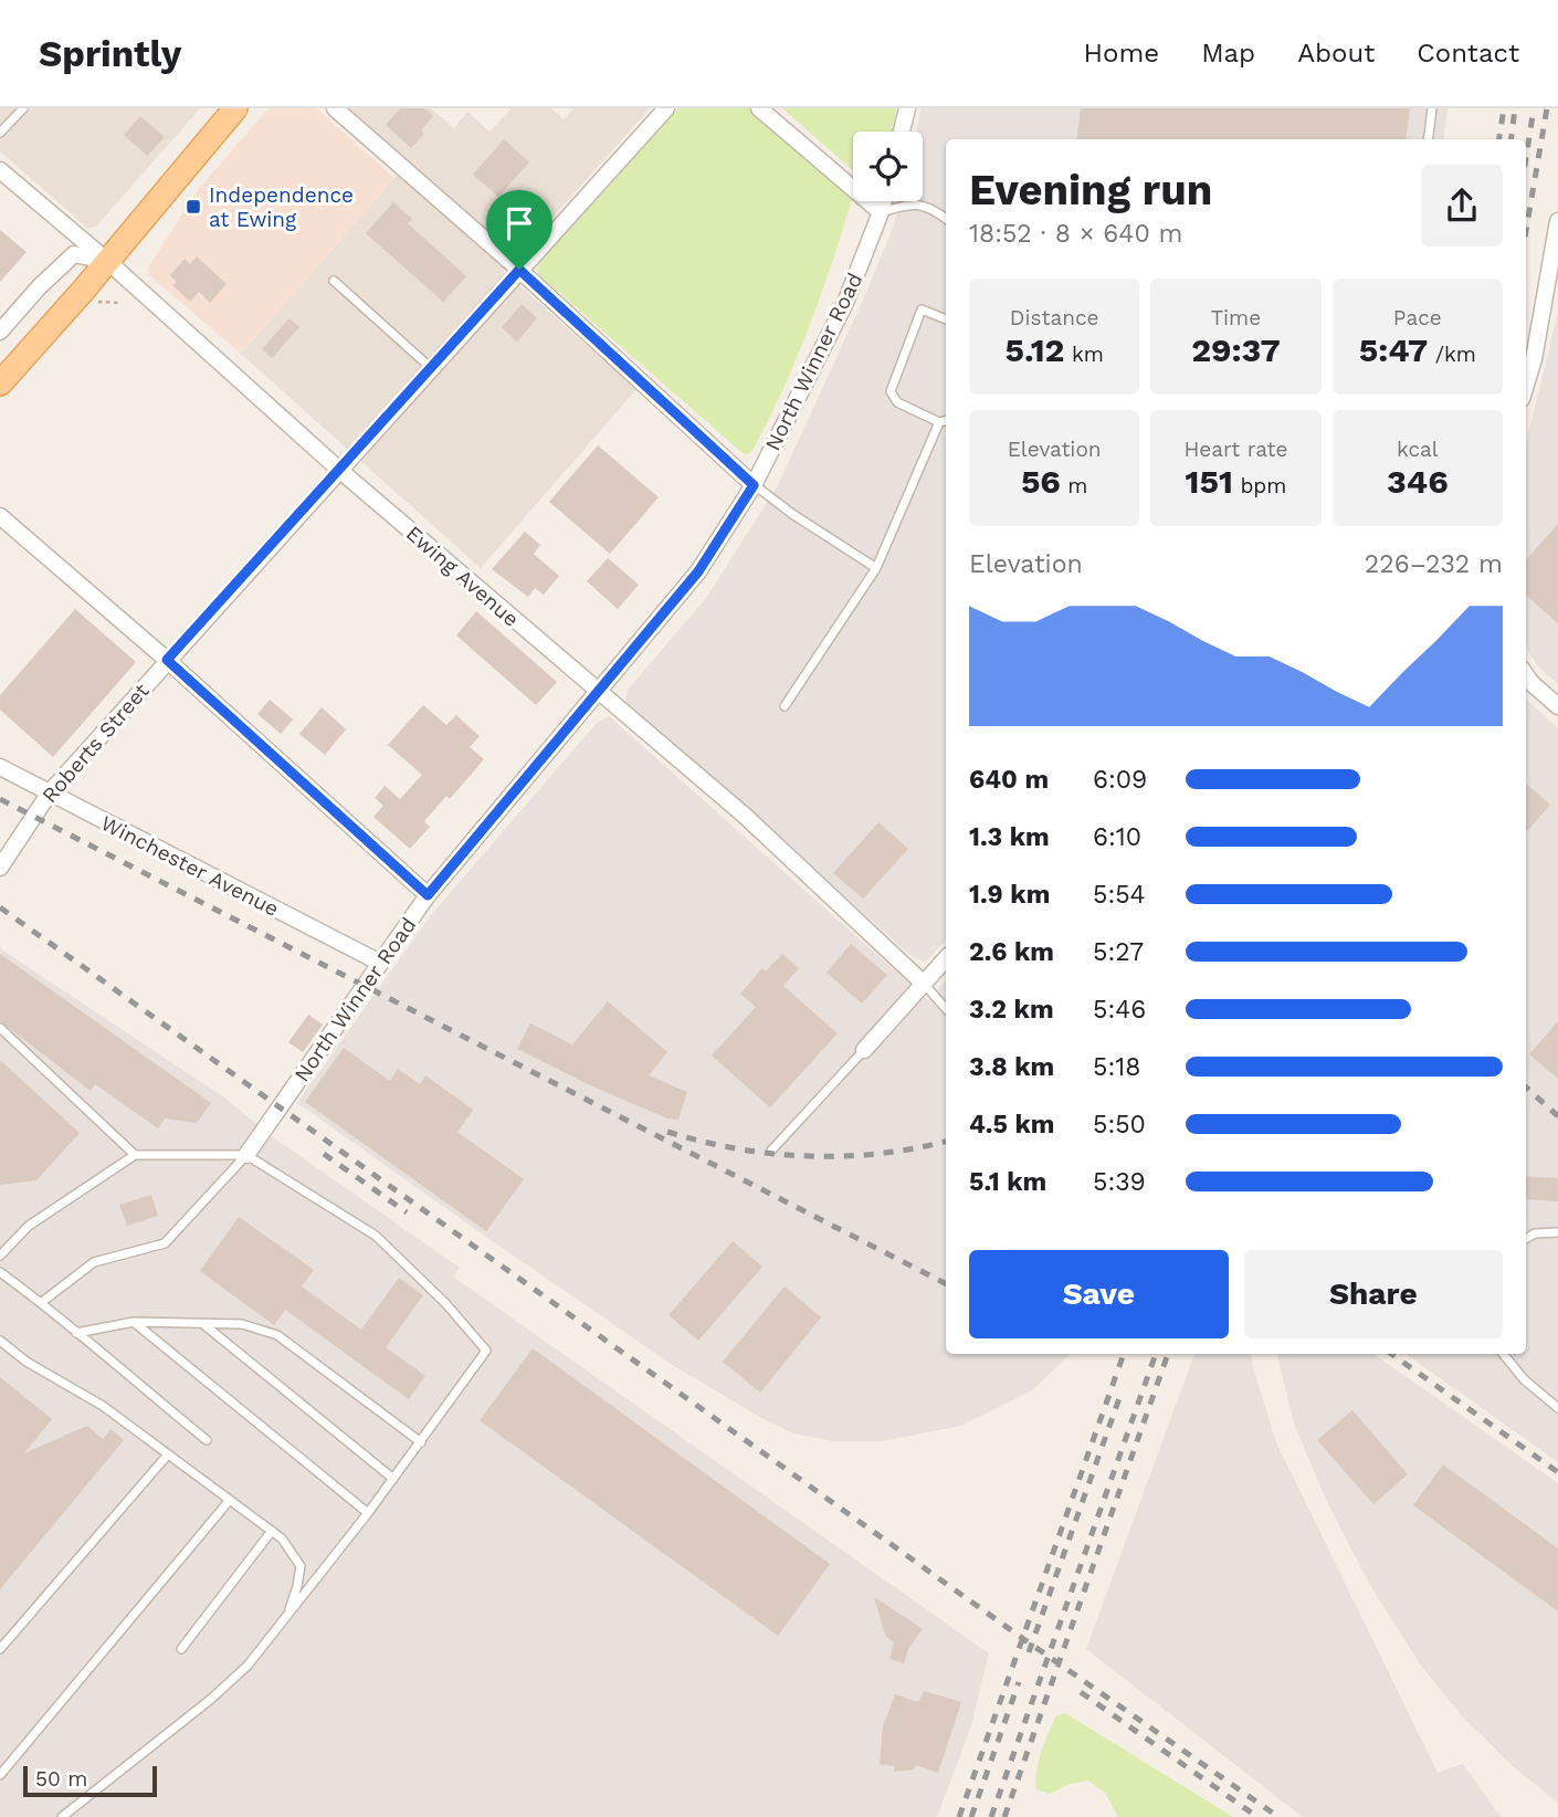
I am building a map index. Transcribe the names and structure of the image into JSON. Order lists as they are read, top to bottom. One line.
{"streets":{"street":["North Winner Road","Ewing Avenue","Roberts Street","Winchester Avenue"]},"crossings":[["North Winner Road","Ewing Avenue"],["North Winner Road","Winchester Avenue"],["Ewing Avenue","Roberts Street"],["Roberts Street","Winchester Avenue"]],"places":{"transit":["Independence at Ewing"]},"scale_bar":"50 m","page":{"header":"Sprintly","nav":["Home","Map","About","Contact"],"heading":["Evening run","18:52 · 8 × 640 m"],"stats":[["Distance","5.12 km"],["Time","29:37"],["Pace","5:47 /km"],["Elevation","56 m"],["Heart rate","151 bpm"],["kcal","346"]],"chart":["Elevation","226–232 m"],"list":[{"name":"640 m","note":"6:09"},{"name":"1.3 km","note":"6:10"},{"name":"1.9 km","note":"5:54"},{"name":"2.6 km","note":"5:27"},{"name":"3.2 km","note":"5:46"},{"name":"3.8 km","note":"5:18"},{"name":"4.5 km","note":"5:50"},{"name":"5.1 km","note":"5:39"}],"buttons":["Save","Share"],"scale":"50 m"}}
